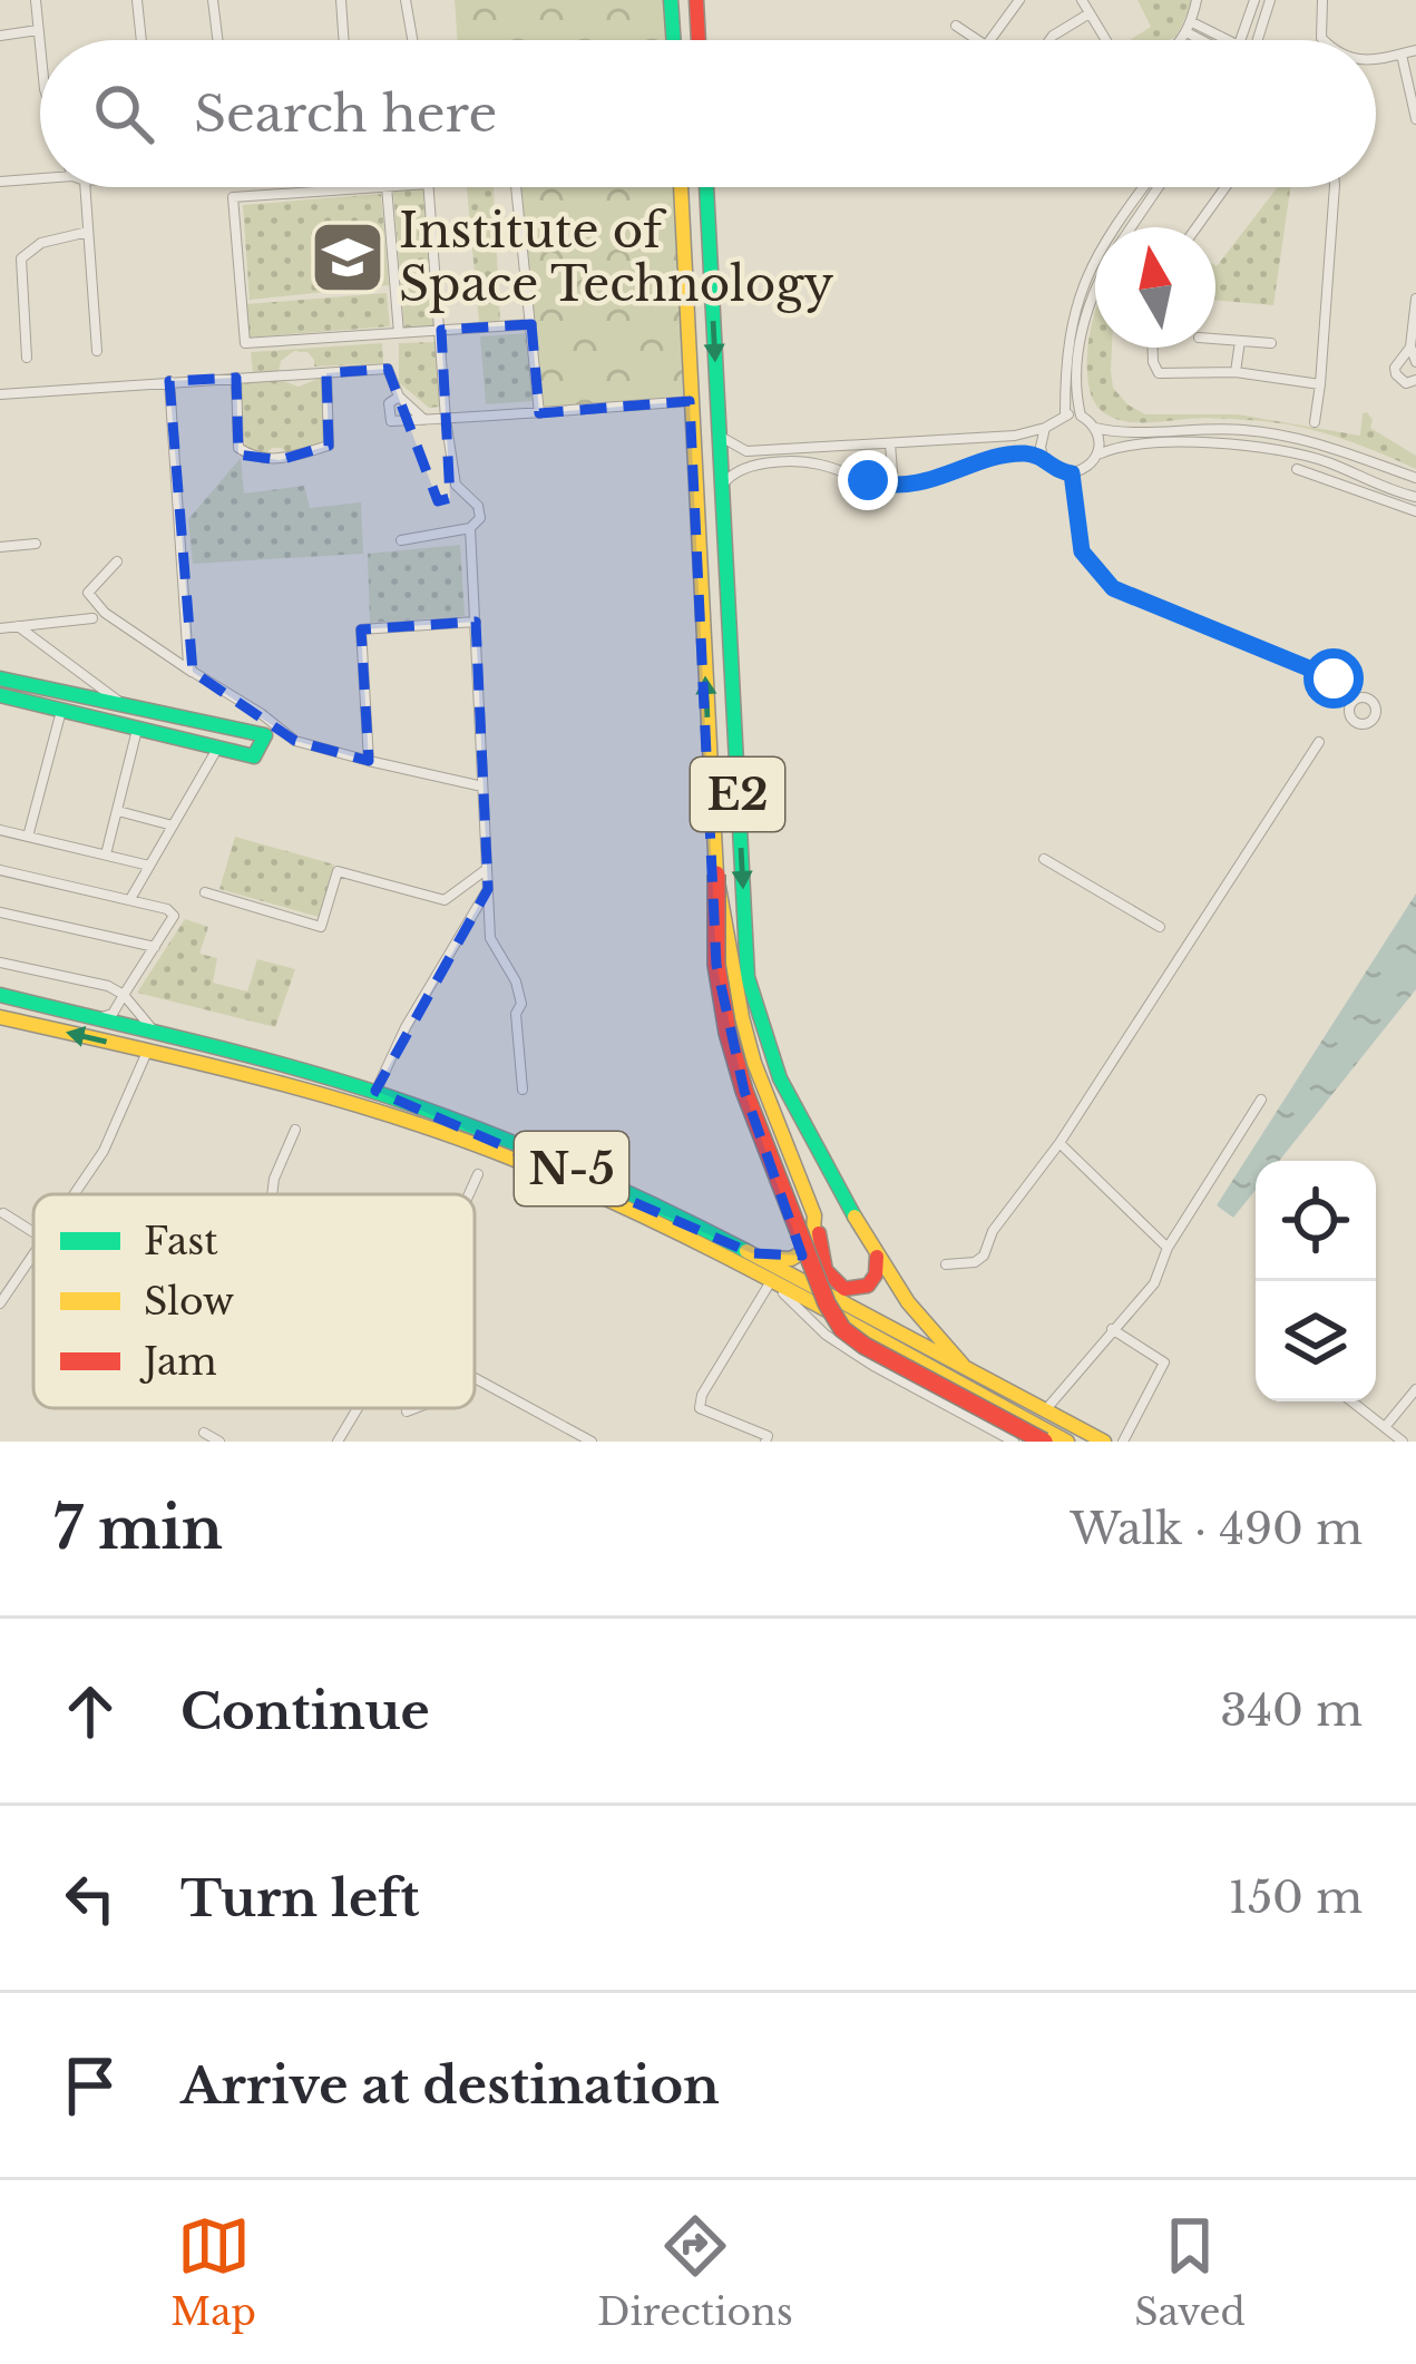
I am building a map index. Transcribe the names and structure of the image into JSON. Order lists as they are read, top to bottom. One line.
{"streets":{"main road":["E2","N-5"]},"crossings":[["E2","N-5"]],"places":{"school or university":["Institute of Space Technology"]},"legend":["Fast","Slow","Jam"],"north":"top","page":{"search":"Search here","heading":["7 min","Walk · 490 m"],"list":[["Continue","340 m"],["Turn left","150 m"],"Arrive at destination"],"nav":["Map","Directions","Saved"]}}
